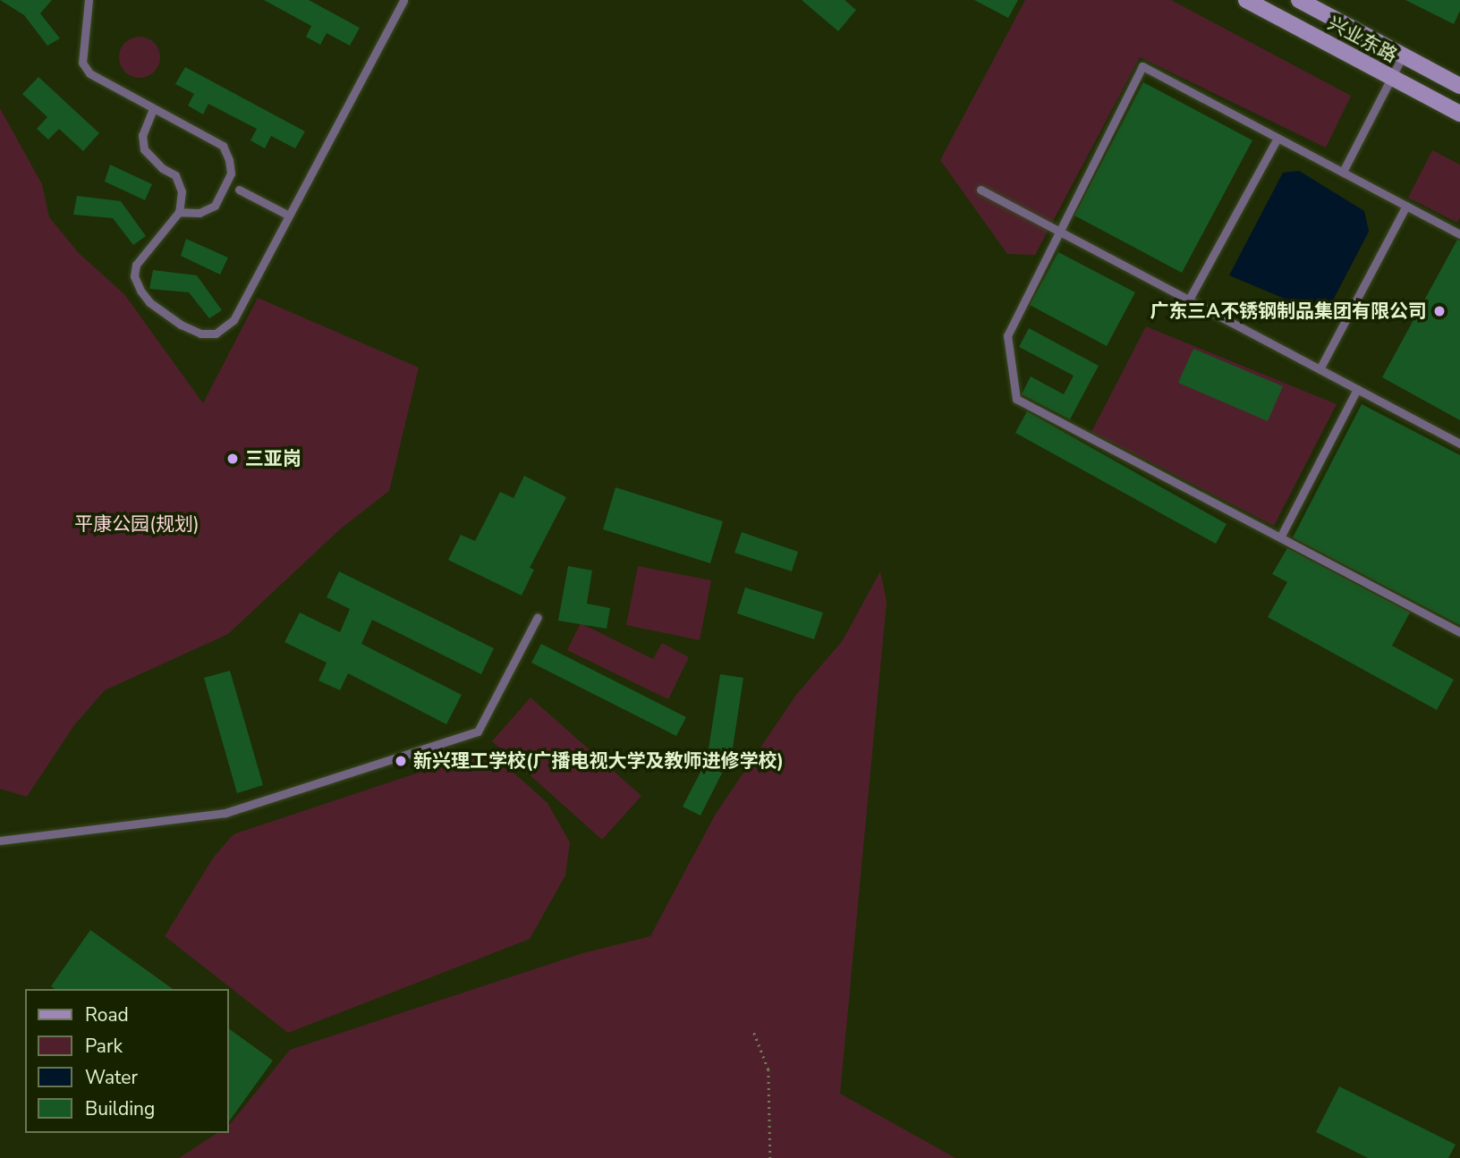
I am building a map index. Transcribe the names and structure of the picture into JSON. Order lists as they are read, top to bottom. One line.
{"streets":{"street":["兴业东路"]},"parks":["平康公园(规划)"],"places":["广东三A不锈钢制品集团有限公司","三亚岗","新兴理工学校(广播电视大学及教师进修学校)"],"legend":["Road","Park","Water","Building"]}
